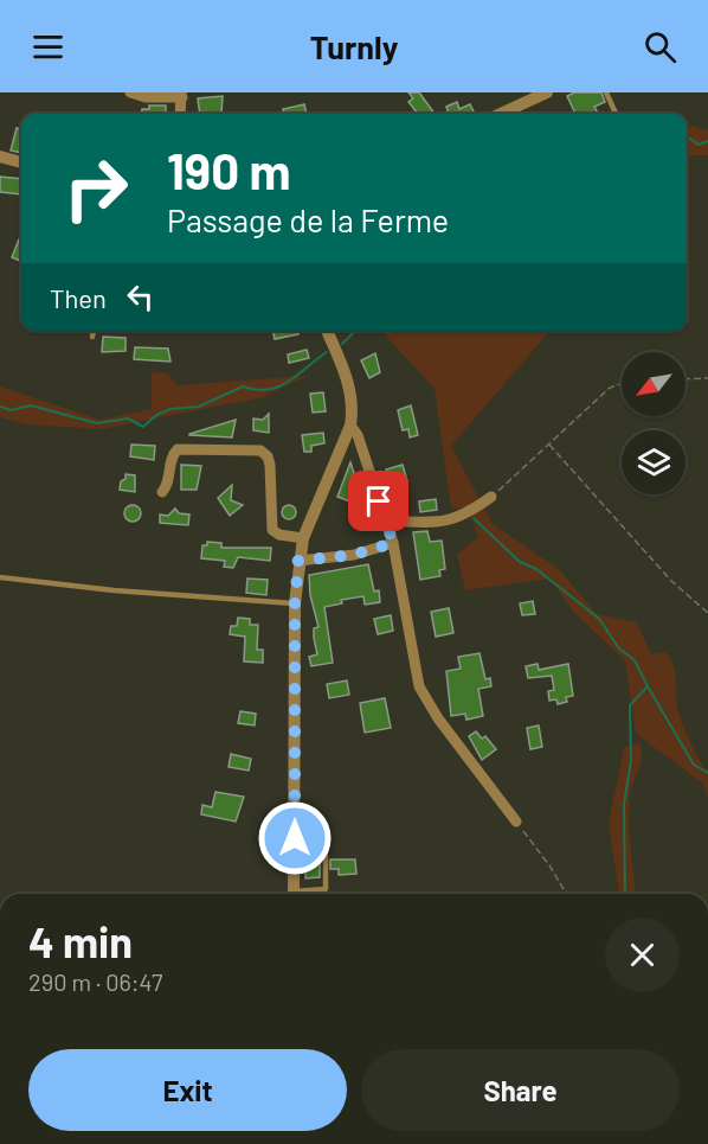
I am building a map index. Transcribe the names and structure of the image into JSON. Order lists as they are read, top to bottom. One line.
{"north":"bottom left","page":{"header":"Turnly","turn":["190 m","Passage de la Ferme"],"then":"Then","heading":["4 min","290 m · 06:47"],"buttons":["Exit","Share"]}}
